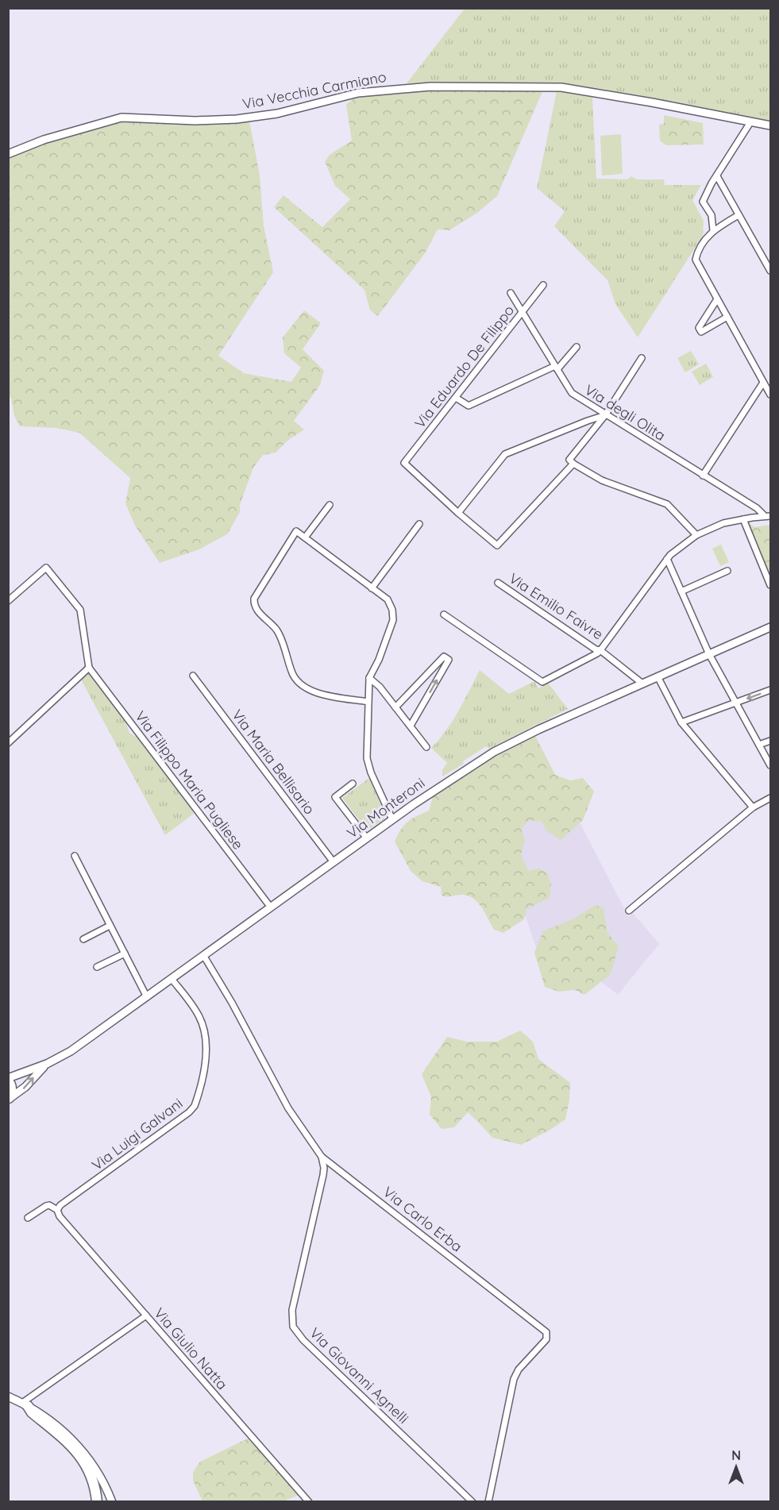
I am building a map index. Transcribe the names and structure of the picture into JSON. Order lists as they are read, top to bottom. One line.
{"streets":{"main road":["Via Vecchia Carmiano","Via Monteroni"],"street":["Via Eduardo De Filippo","Via degli Olita","Via Emilio Faivre","Via Maria Bellisario","Via Filippo Maria Pugliese","Via Luigi Galvani","Via Carlo Erba","Via Giulio Natta","Via Giovanni Agnelli"]},"crossings":[["Via Eduardo De Filippo","Via degli Olita"],["Via Emilio Faivre","Via Monteroni"],["Via Maria Bellisario","Via Monteroni"],["Via Filippo Maria Pugliese","Via Monteroni"],["Via Monteroni","Via Luigi Galvani"],["Via Monteroni","Via Carlo Erba"],["Via Luigi Galvani","Via Giulio Natta"],["Via Carlo Erba","Via Giovanni Agnelli"]],"north":"top"}
